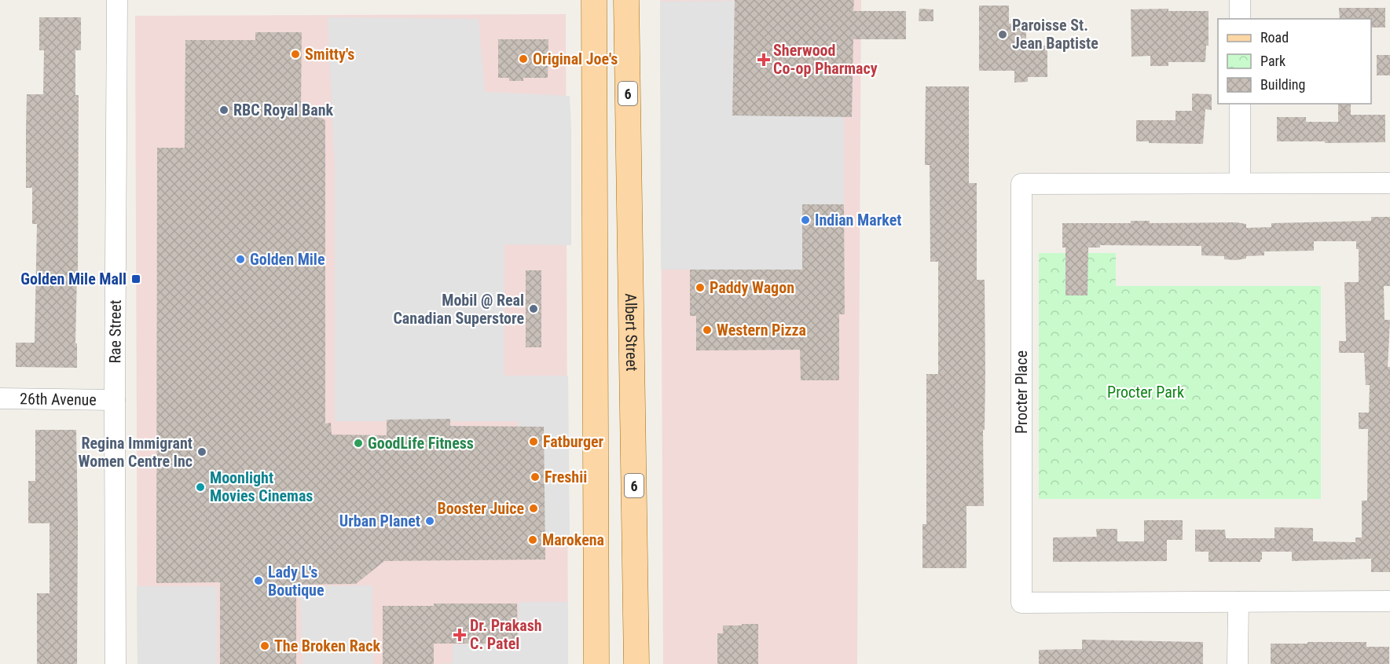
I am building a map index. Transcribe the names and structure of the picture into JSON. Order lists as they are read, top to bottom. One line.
{"streets":{"main road":["6","Albert Street"],"street":["Rae Street","Procter Place","26th Avenue"]},"crossings":[["Rae Street","26th Avenue"]],"parks":["Procter Park"],"places":{"other":["Paroisse St. Jean Baptiste","Smitty's","Original Joe's","RBC Royal Bank","Indian Market","Golden Mile","Paddy Wagon","Mobil @ Real Canadian Superstore","Western Pizza","Fatburger","GoodLife Fitness","Regina Immigrant Women Centre Inc","Freshii","Moonlight Movies Cinemas","Booster Juice","Urban Planet","Marokena","Lady L's Boutique","The Broken Rack"],"health":["Sherwood Co-op Pharmacy","Dr. Prakash C. Patel"],"transit":["Golden Mile Mall"]},"legend":["Road","Park","Building"]}
